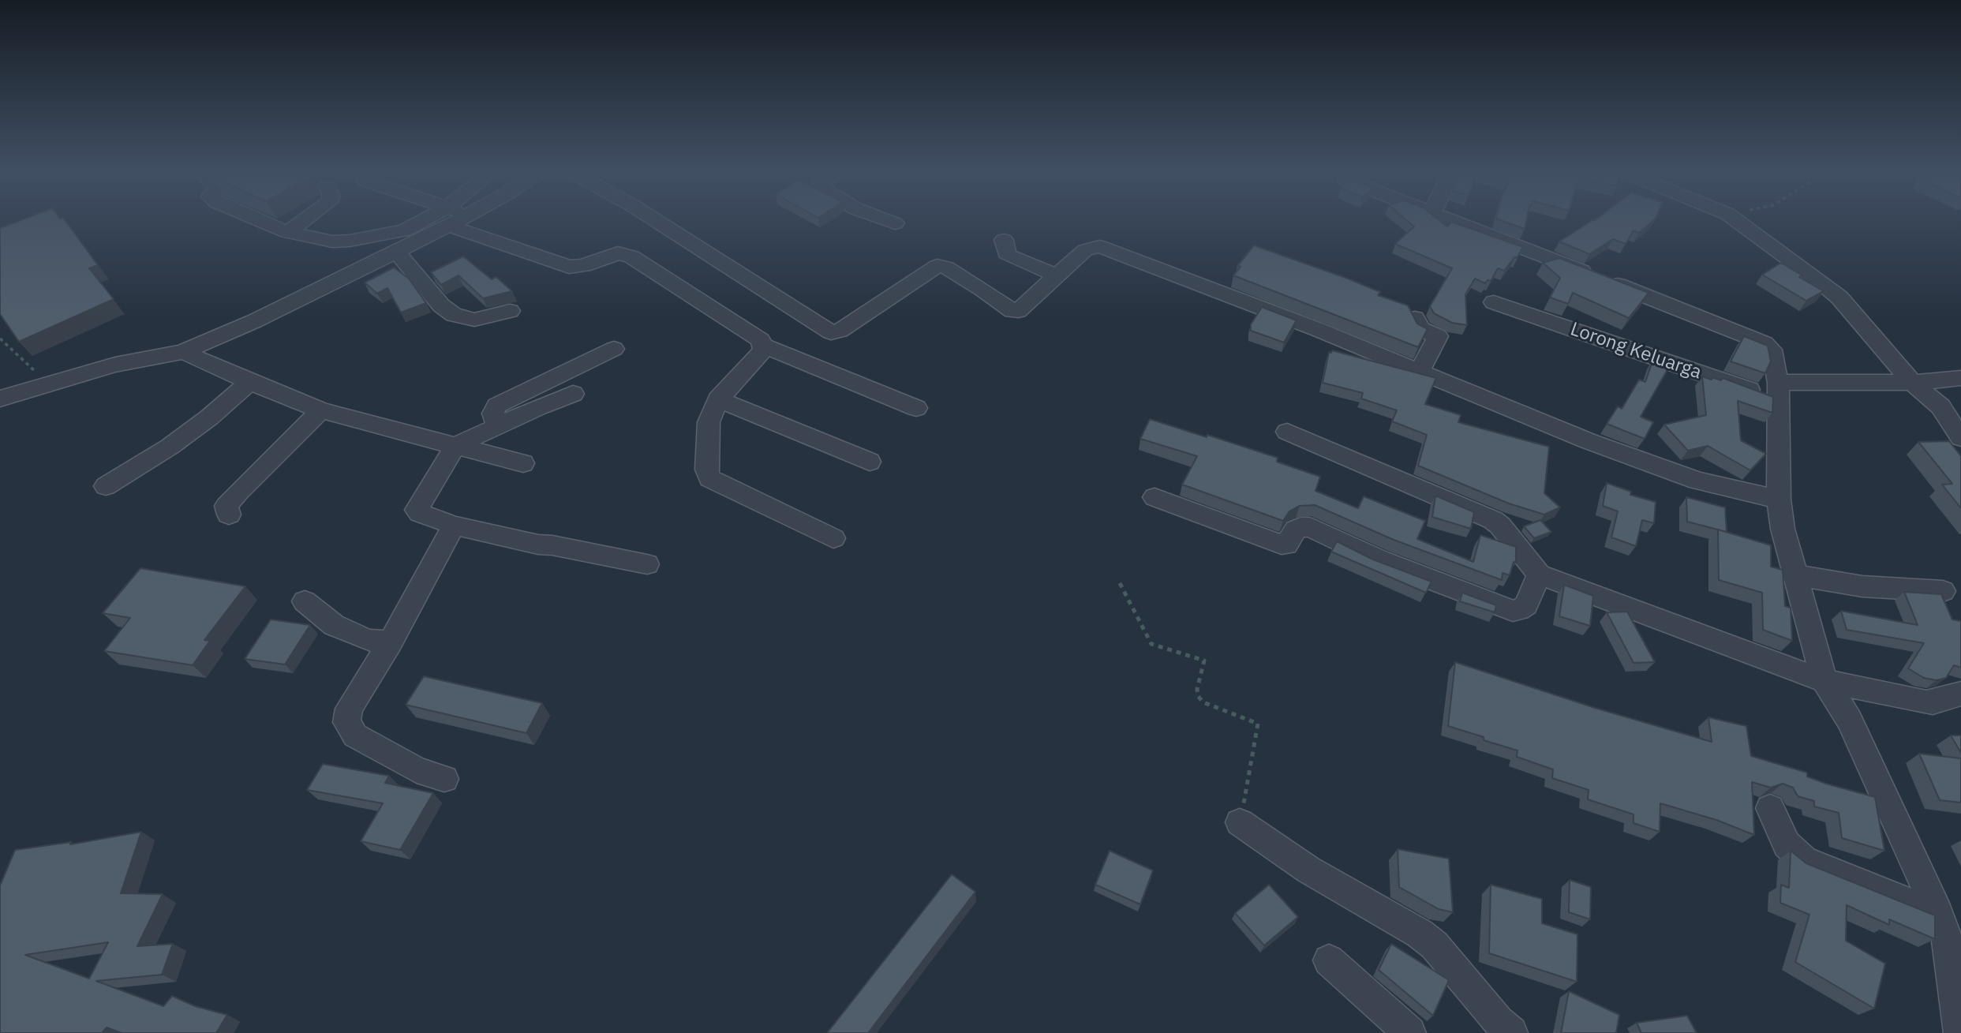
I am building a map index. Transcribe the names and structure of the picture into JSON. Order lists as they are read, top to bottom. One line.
{"streets":{"street":["Lorong Keluarga"]}}
